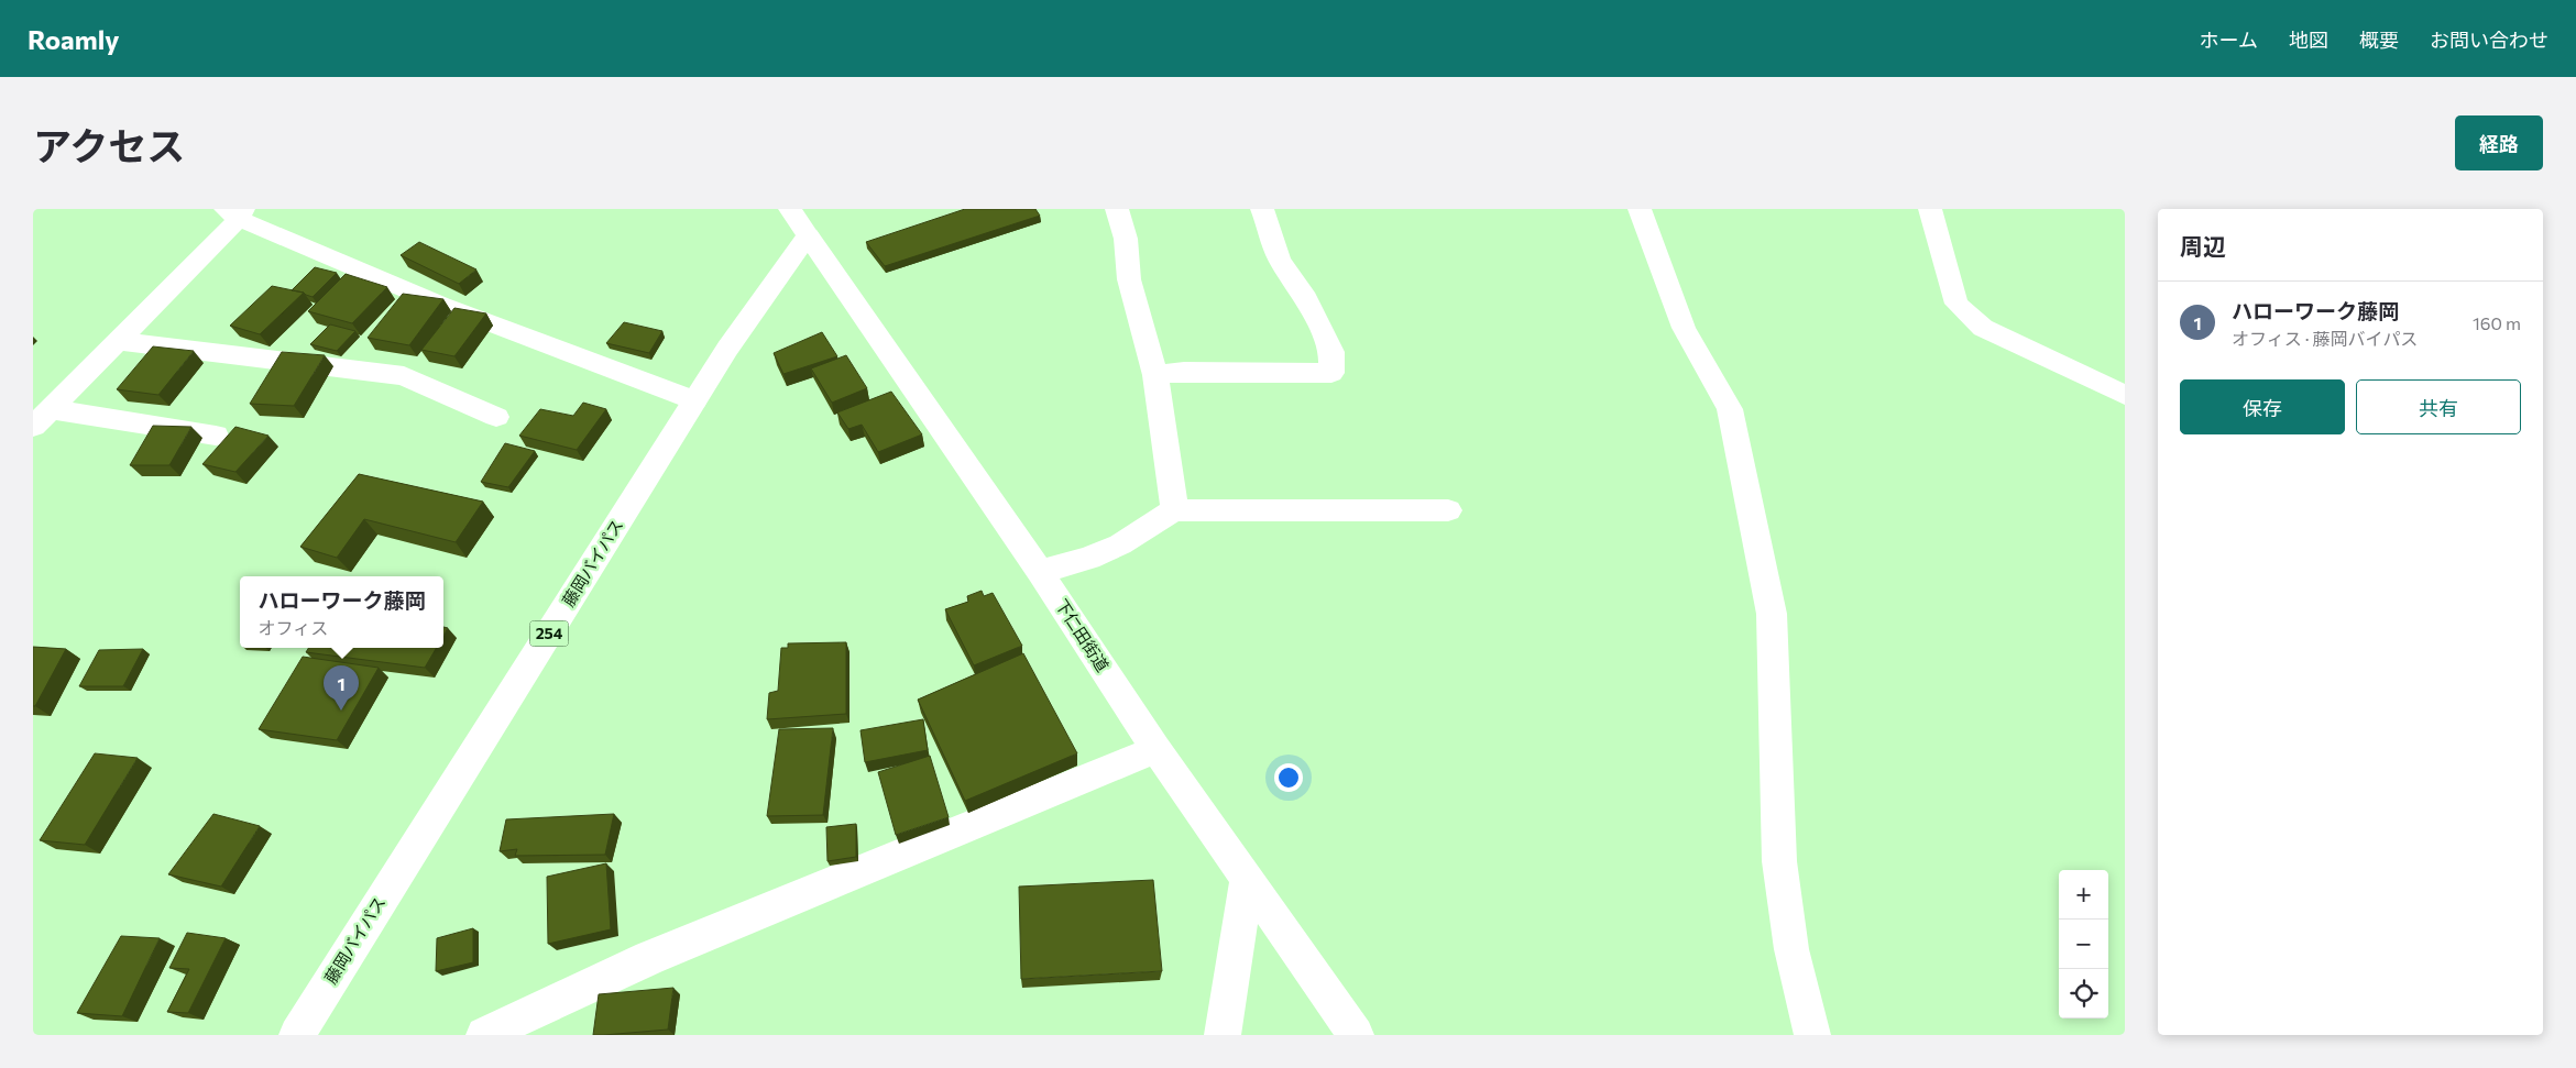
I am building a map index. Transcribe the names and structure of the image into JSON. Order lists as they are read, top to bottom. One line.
{"streets":{"main road":["藤岡バイパス","254","下仁田街道"]},"crossings":[["藤岡バイパス","下仁田街道"]],"page":{"header":"Roamly","nav":["ホーム","地図","概要","お問い合わせ"],"title":"アクセス","buttons":["経路",["保存","共有"]],"heading":"周辺","list":[{"mark":"1","name":"ハローワーク藤岡","note":"オフィス · 藤岡バイパス","value":"160 m"}],"popup":["ハローワーク藤岡","オフィス"],"pins":"1","map_buttons":["+","−"]}}
